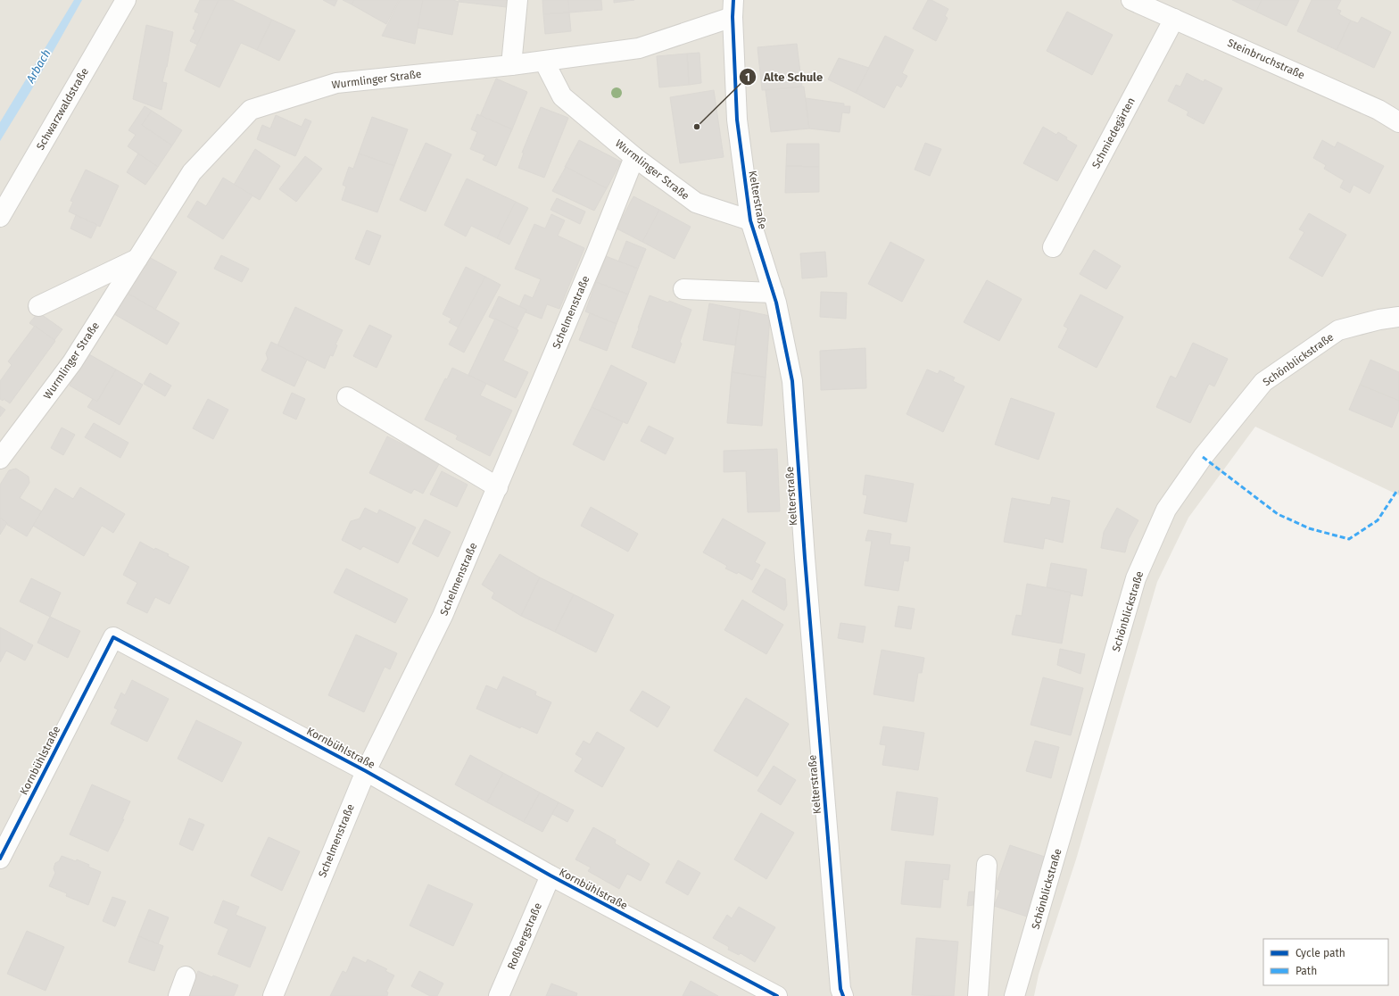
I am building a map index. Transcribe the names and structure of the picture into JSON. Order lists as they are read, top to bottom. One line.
{"streets":{"street":["Steinbruchstraße","Wurmlinger Straße","Schwarzwaldstraße","Schmiedegärten","Kelterstraße","Schelmenstraße","Schönblickstraße","Kornbühlstraße","Roßbergstraße"]},"crossings":[["Steinbruchstraße","Schmiedegärten"],["Wurmlinger Straße","Kelterstraße"],["Wurmlinger Straße","Schelmenstraße"],["Schelmenstraße","Kornbühlstraße"],["Kornbühlstraße","Roßbergstraße"]],"water":["Arbach"],"places":["Alte Schule"],"legend":["Cycle path","Path"]}
